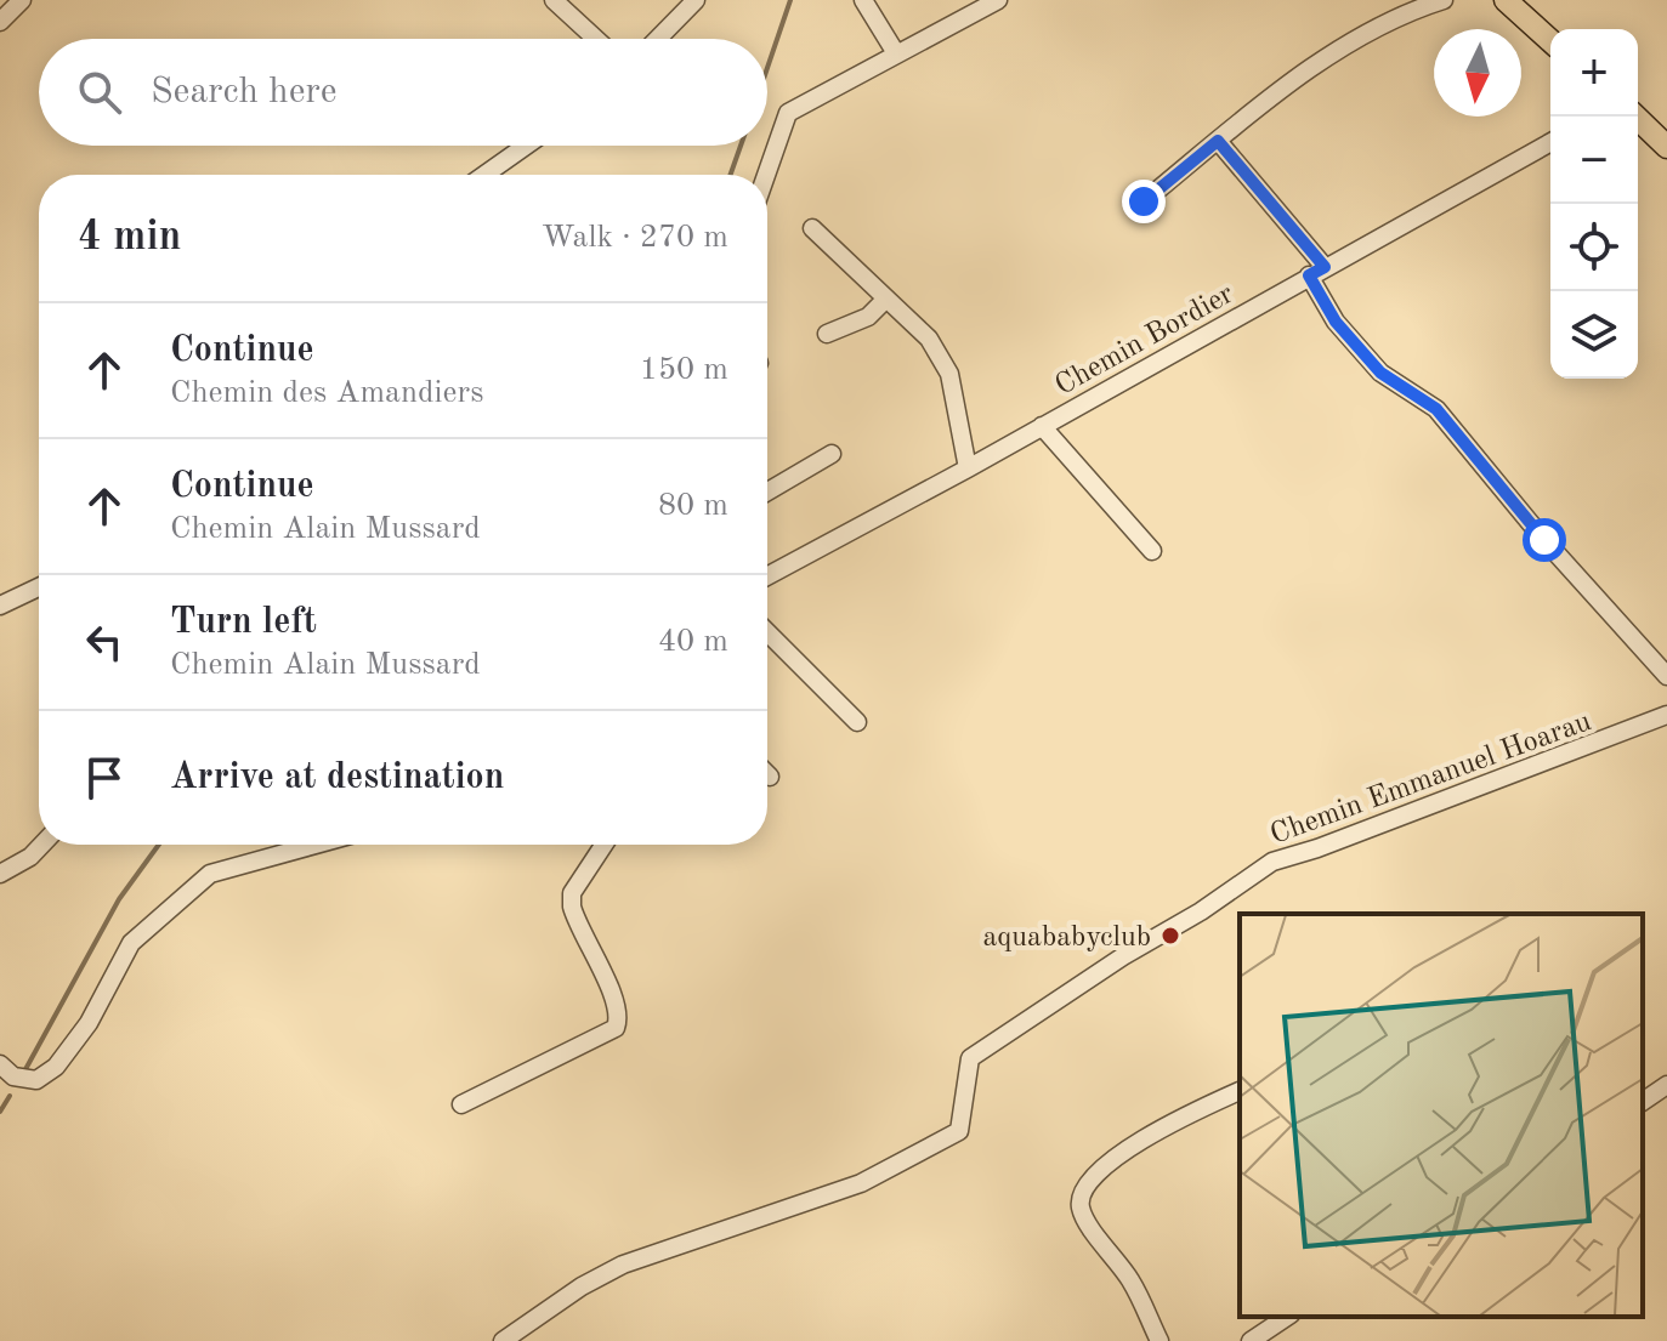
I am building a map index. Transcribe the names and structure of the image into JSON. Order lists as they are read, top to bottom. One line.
{"streets":{"street":["Chemin Bordier","Chemin Emmanuel Hoarau"]},"places":["aquababyclub"],"north":"bottom","page":{"map_buttons":["+","−"],"search":"Search here","heading":["4 min","Walk · 270 m"],"list":[["Continue","Chemin des Amandiers","150 m"],["Continue","Chemin Alain Mussard","80 m"],["Turn left","Chemin Alain Mussard","40 m"],"Arrive at destination"]}}
